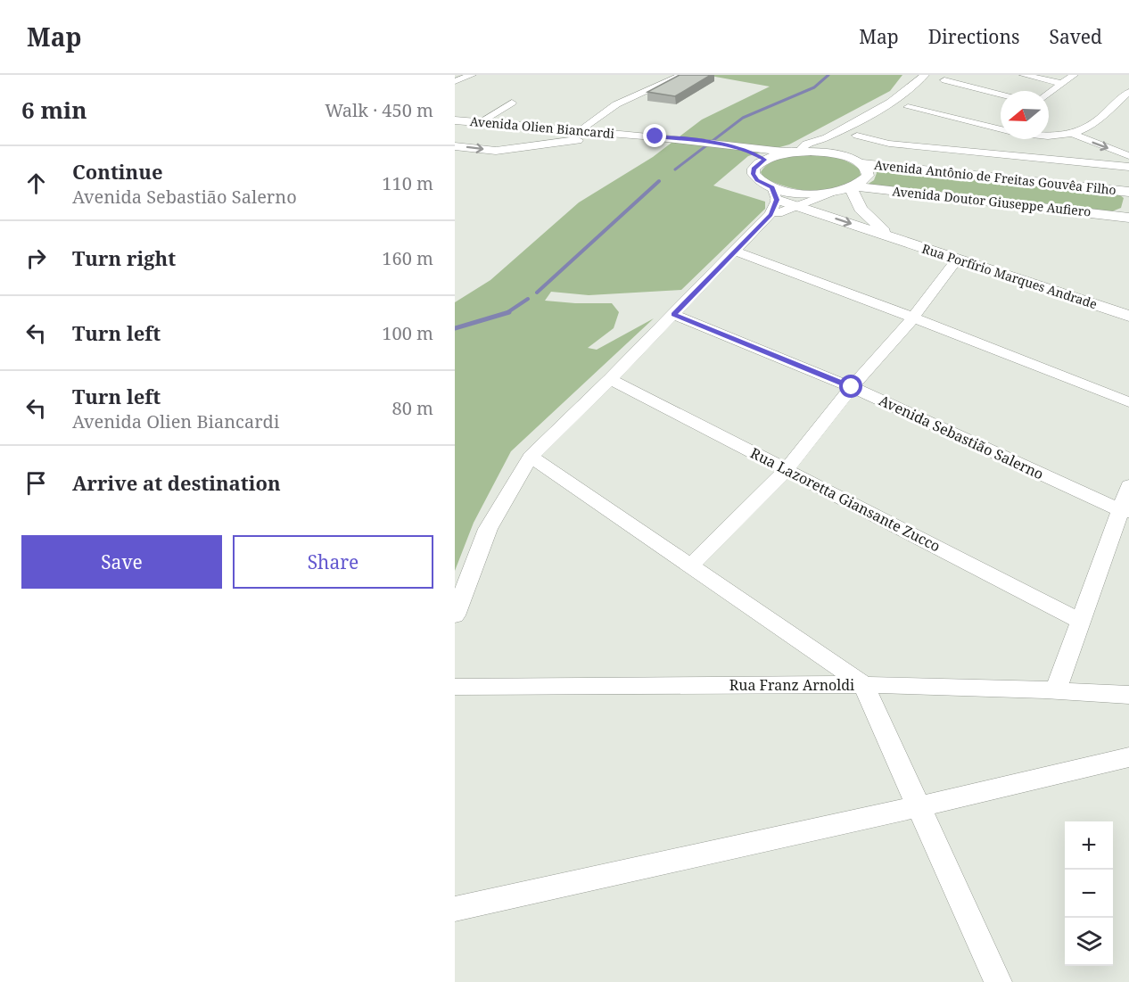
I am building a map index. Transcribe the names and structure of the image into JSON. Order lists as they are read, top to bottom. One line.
{"streets":{"street":["Avenida Olien Biancardi","Avenida Antônio de Freitas Gouvêa Filho","Avenida Doutor Giuseppe Aufiero","Rua Porfírio Marques Andrade","Avenida Sebastião Salerno","Rua Lazoretta Giansante Zucco","Rua Franz Arnoldi"]},"crossings":[["Avenida Olien Biancardi","Avenida Antônio de Freitas Gouvêa Filho"],["Avenida Doutor Giuseppe Aufiero","Rua Porfírio Marques Andrade"]],"north":"left","page":{"header":"Map","nav":["Map","Directions","Saved"],"heading":["6 min","Walk · 450 m"],"list":[["Continue","Avenida Sebastião Salerno","110 m"],["Turn right","160 m"],["Turn left","100 m"],["Turn left","Avenida Olien Biancardi","80 m"],"Arrive at destination"],"buttons":["Save","Share"],"map_buttons":["+","−"]}}
